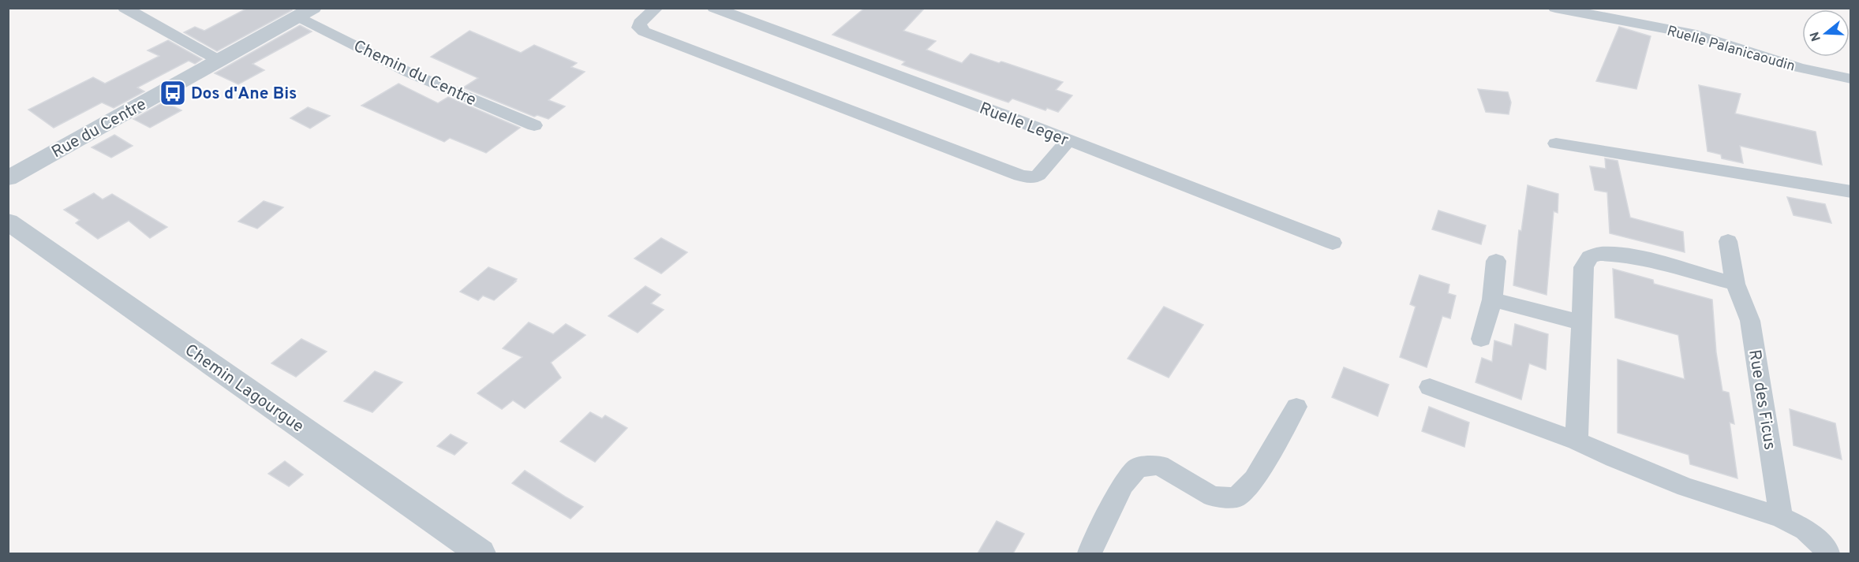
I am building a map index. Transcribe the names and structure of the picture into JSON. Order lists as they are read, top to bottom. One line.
{"streets":{"street":["Ruelle Palanicaoudin","Chemin du Centre","Ruelle Leger","Rue du Centre","Chemin Lagourgue","Rue des Ficus"]},"crossings":[["Chemin du Centre","Rue du Centre"]],"places":{"bus stop":["Dos d'Ane Bis"]},"north":"left"}
